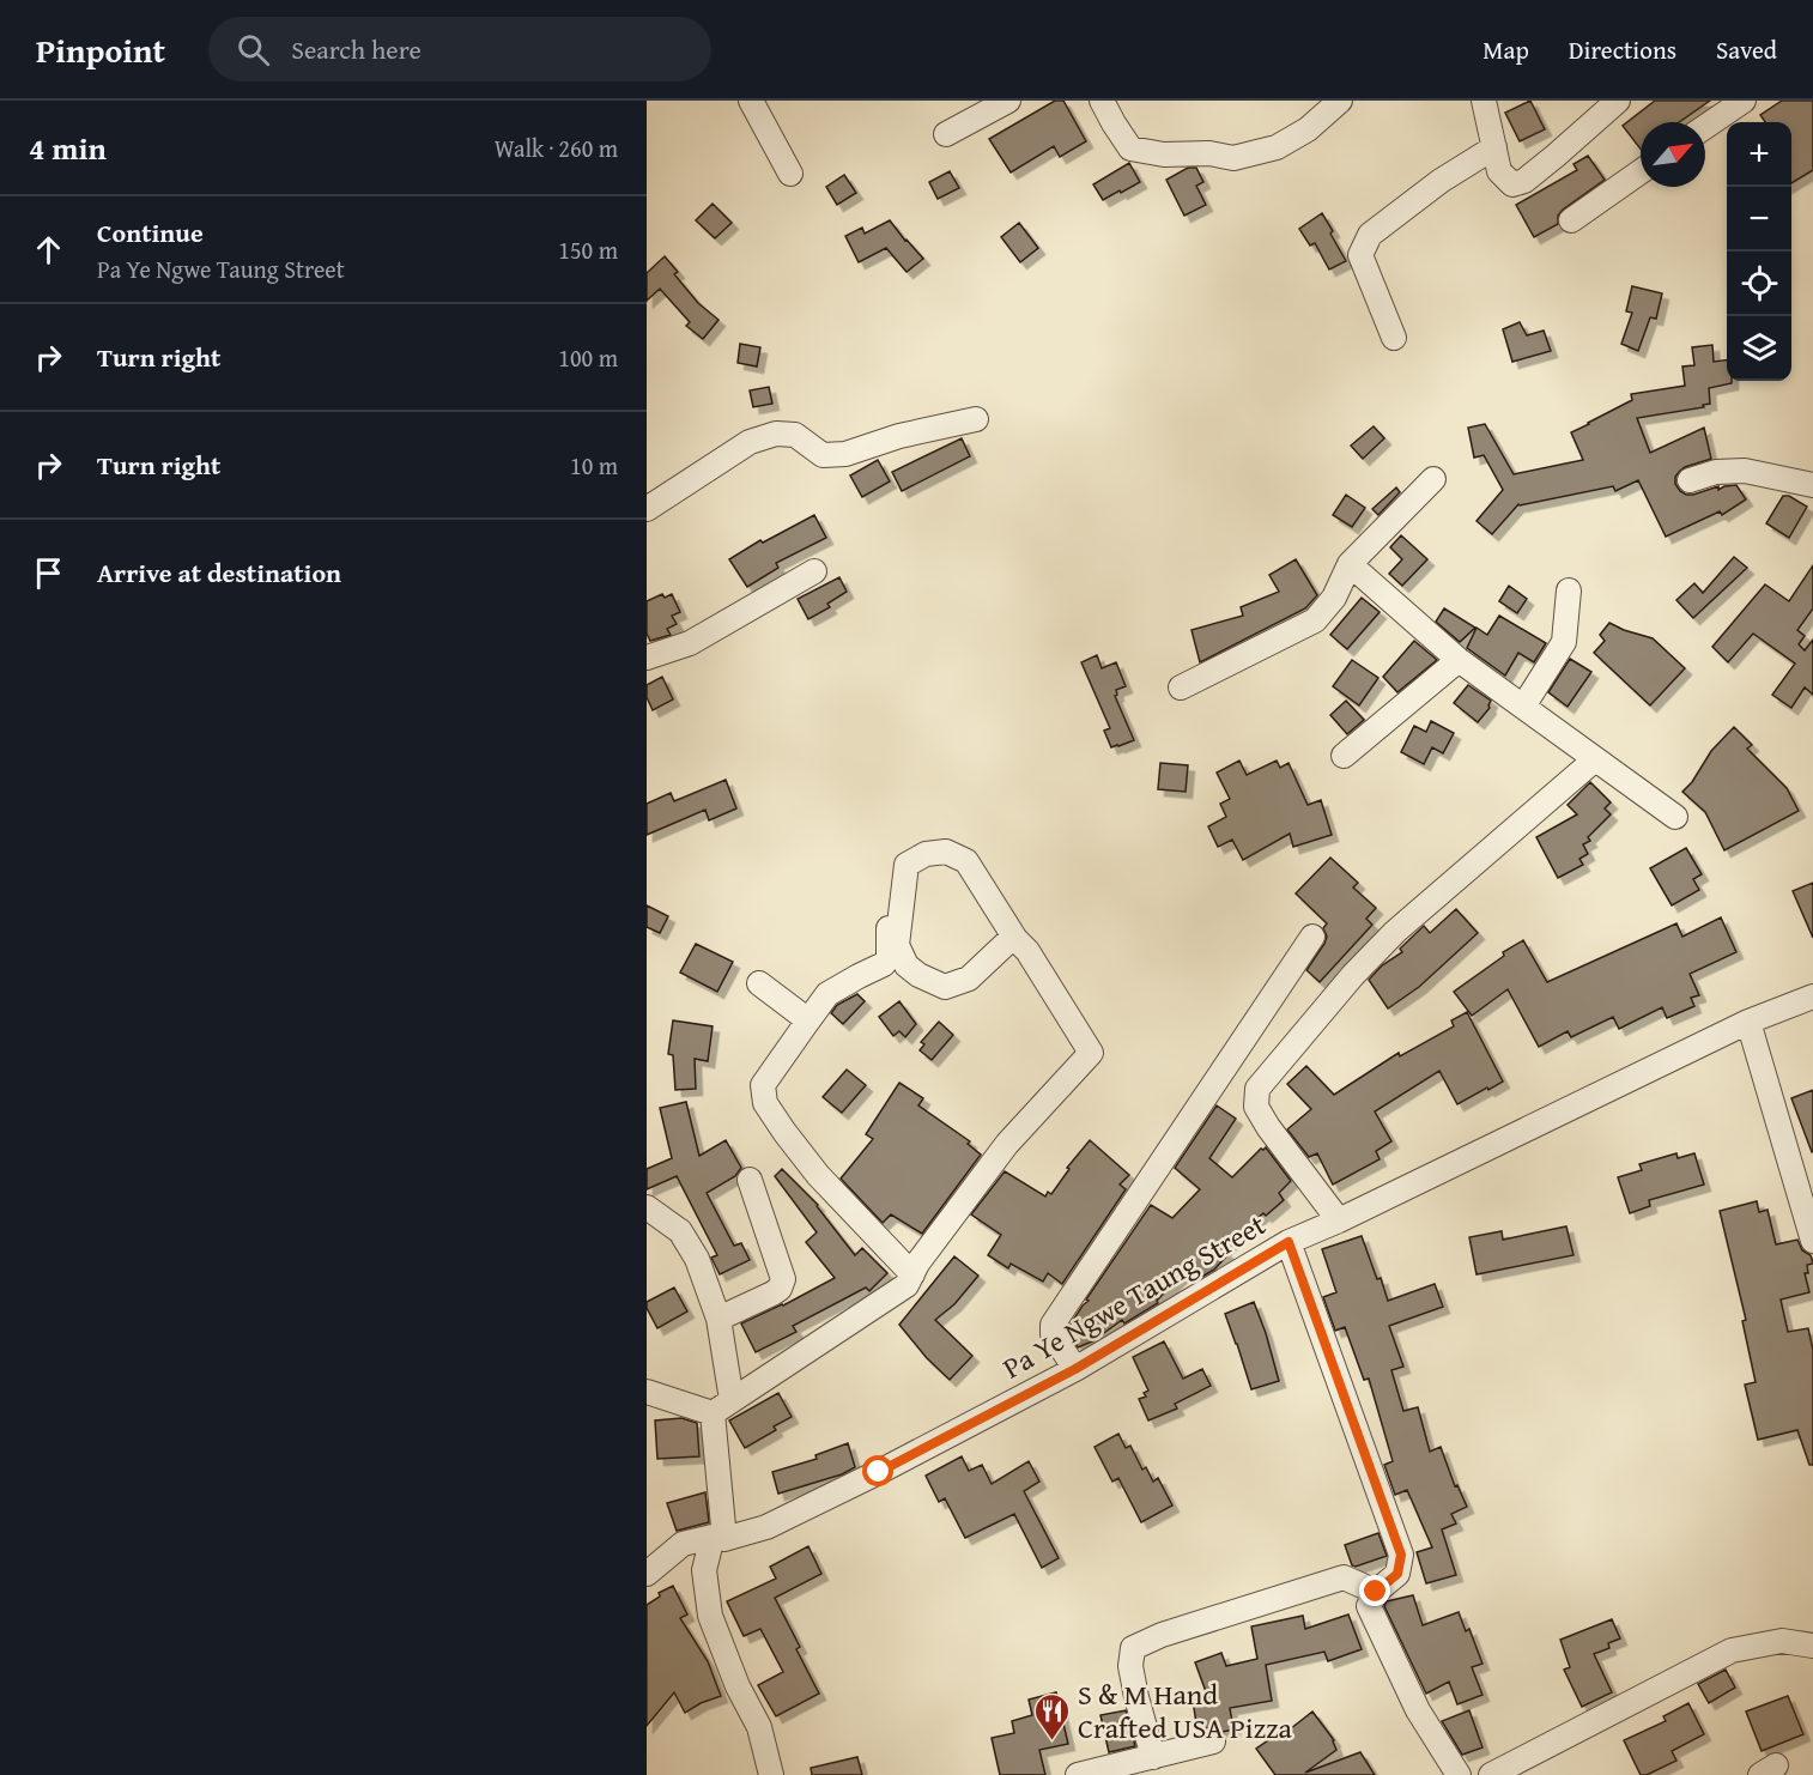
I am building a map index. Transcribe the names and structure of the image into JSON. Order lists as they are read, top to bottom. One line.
{"streets":{"street":["Pa Ye Ngwe Taung Street"]},"places":{"restaurant":["S & M Hand Crafted USA Pizza"]},"north":"top right","page":{"header":"Pinpoint","search":"Search here","nav":["Map","Directions","Saved"],"heading":["4 min","Walk · 260 m"],"map_buttons":["+","−"],"list":[["Continue","Pa Ye Ngwe Taung Street","150 m"],["Turn right","100 m"],["Turn right","10 m"],"Arrive at destination"]}}
